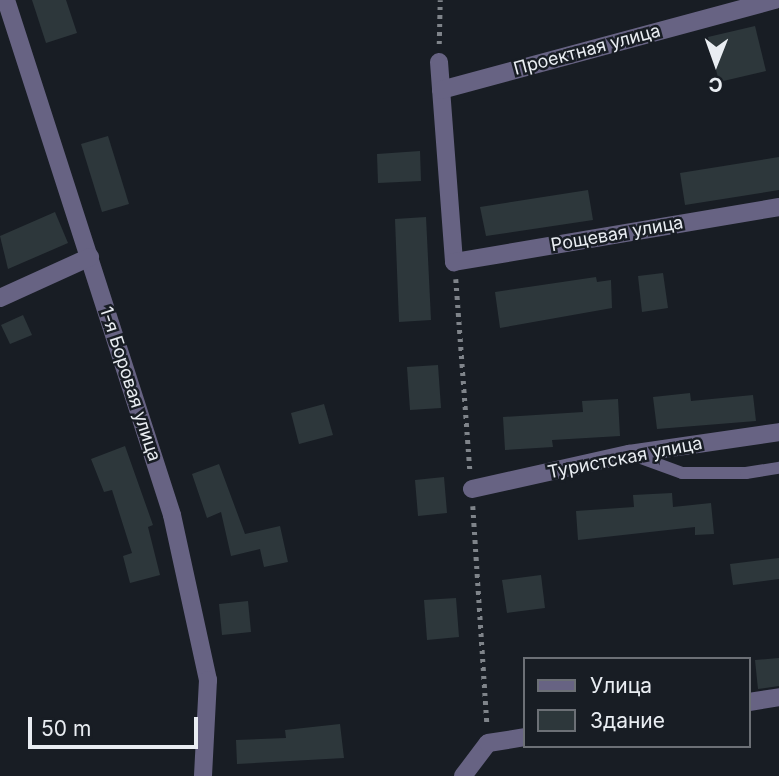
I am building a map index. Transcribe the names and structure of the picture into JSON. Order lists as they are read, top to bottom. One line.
{"streets":{"street":["Проектная улица","Рощевая улица","1-я Боровая улица","Туристская улица"]},"crossings":[["Проектная улица","Рощевая улица"]],"legend":["Улица","Здание"],"scale_bar":"50 m","north":"bottom"}
